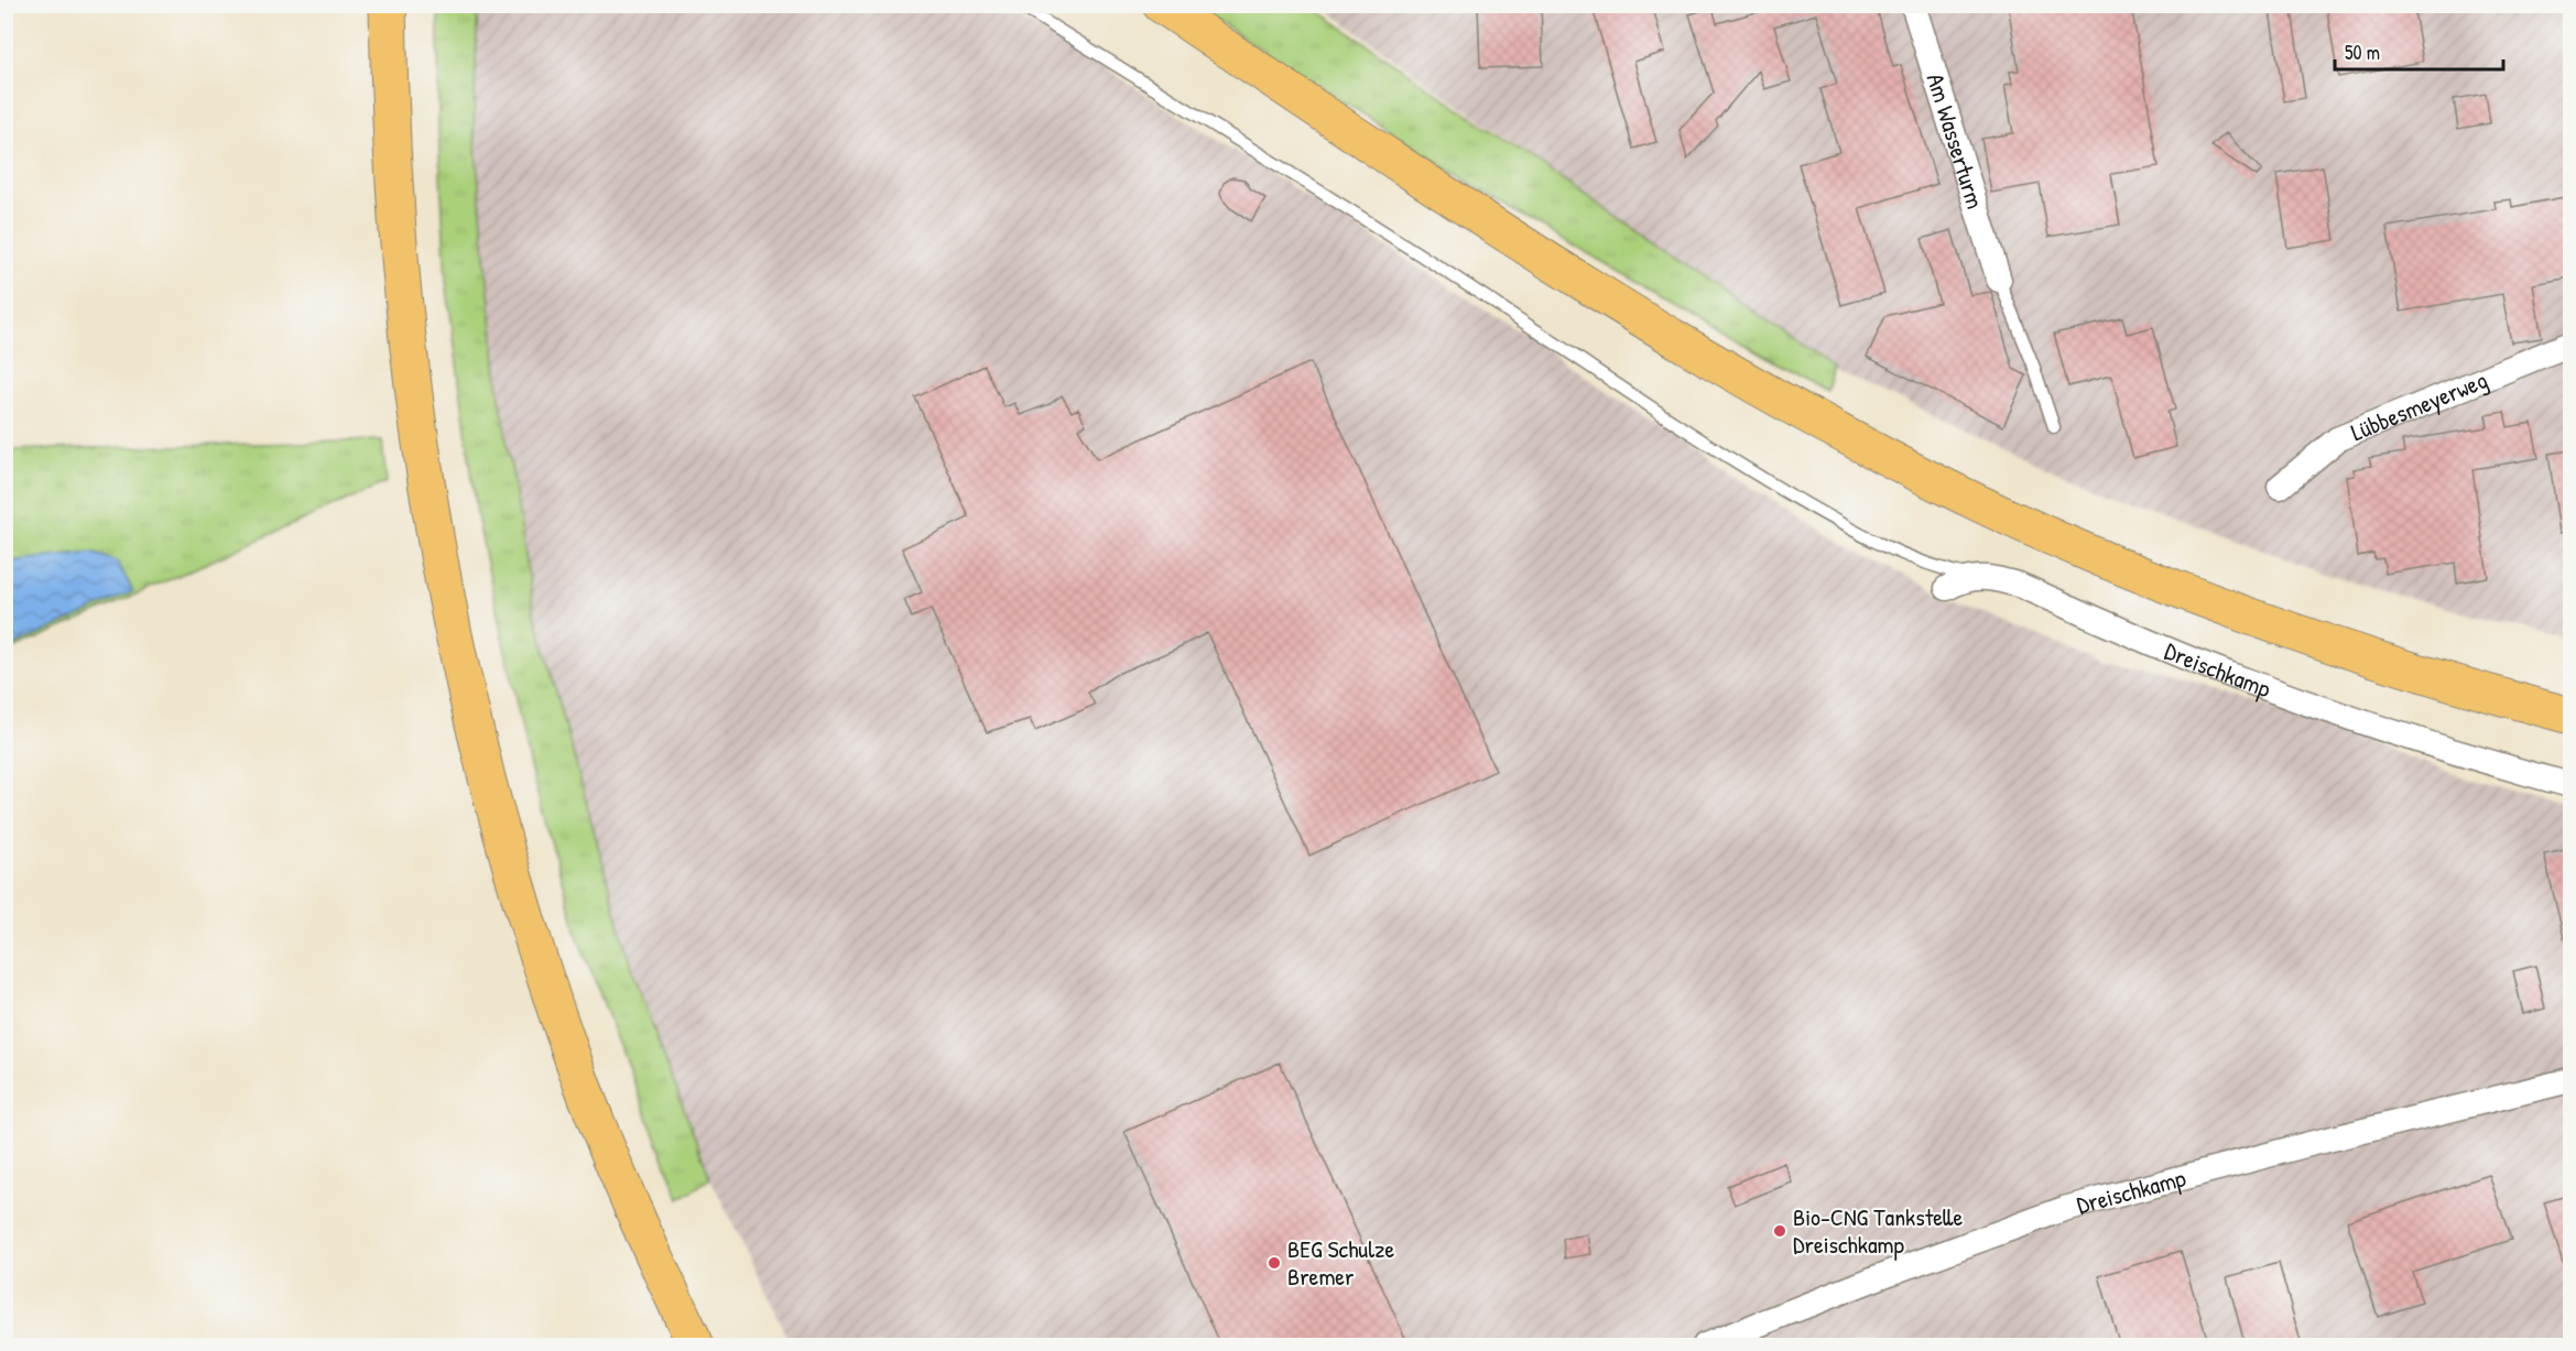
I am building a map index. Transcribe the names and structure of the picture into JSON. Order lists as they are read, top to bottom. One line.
{"streets":{"street":["Am Wasserturm","Lübbesmeyerweg","Dreischkamp"]},"places":["Bio-CNG Tankstelle Dreischkamp","BEG Schulze Bremer"],"scale_bar":"50 m"}
